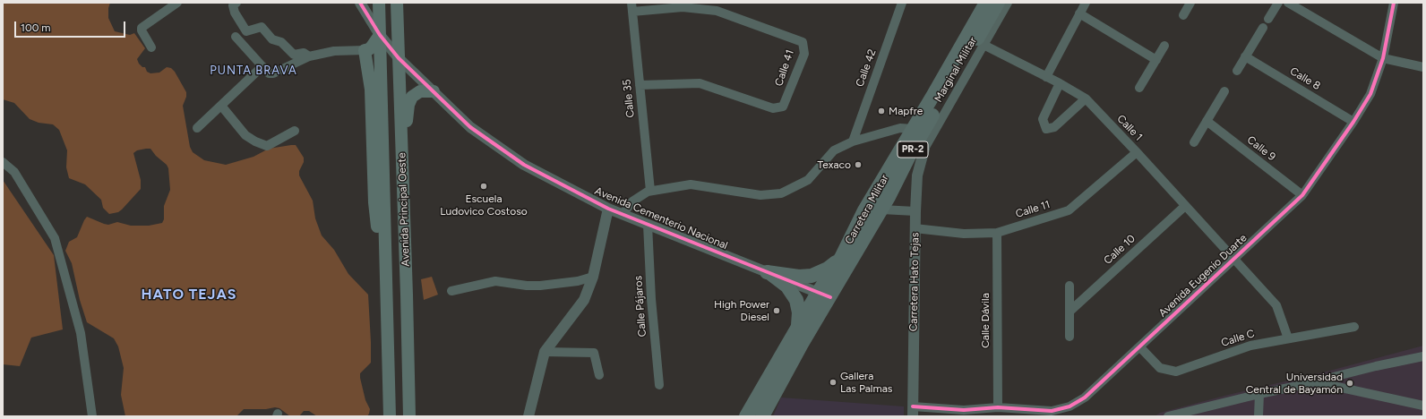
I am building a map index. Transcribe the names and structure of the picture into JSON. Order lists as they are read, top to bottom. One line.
{"streets":{"main road":["PR-2","Avenida Principal Oeste","Carretera Militar"],"street":["Calle 41","Calle 42","Marginal Militar","Calle 8","Calle 35","Calle 1","Calle 9","Calle 11","Avenida Cementerio Nacional","Calle 10","Avenida Eugenio Duarte","Carretera Hato Tejas","Calle Pájaros","Calle Dávila","Calle C"]},"crossings":[["Calle 41","Calle 35"],["Marginal Militar","Calle 1"],["Marginal Militar","Carretera Hato Tejas"],["Calle 8","Avenida Eugenio Duarte"],["Calle 1","Calle 11"],["Calle 1","Calle 10"],["Calle 1","Avenida Eugenio Duarte"],["Calle 1","Calle C"],["Calle 9","Avenida Eugenio Duarte"],["Avenida Principal Oeste","Avenida Cementerio Nacional"],["Carretera Militar","Avenida Cementerio Nacional"],["Calle 11","Carretera Hato Tejas"],["Calle 11","Calle Dávila"],["Avenida Cementerio Nacional","Calle Pájaros"],["Avenida Eugenio Duarte","Carretera Hato Tejas"],["Avenida Eugenio Duarte","Calle Dávila"],["Avenida Eugenio Duarte","Calle C"]],"districts":["PUNTA BRAVA","HATO TEJAS"],"places":["Mapfre","Texaco","Escuela Ludovico Costoso","High Power Diesel","Gallera Las Palmas","Universidad Central de Bayamón"],"scale_bar":"100 m"}
